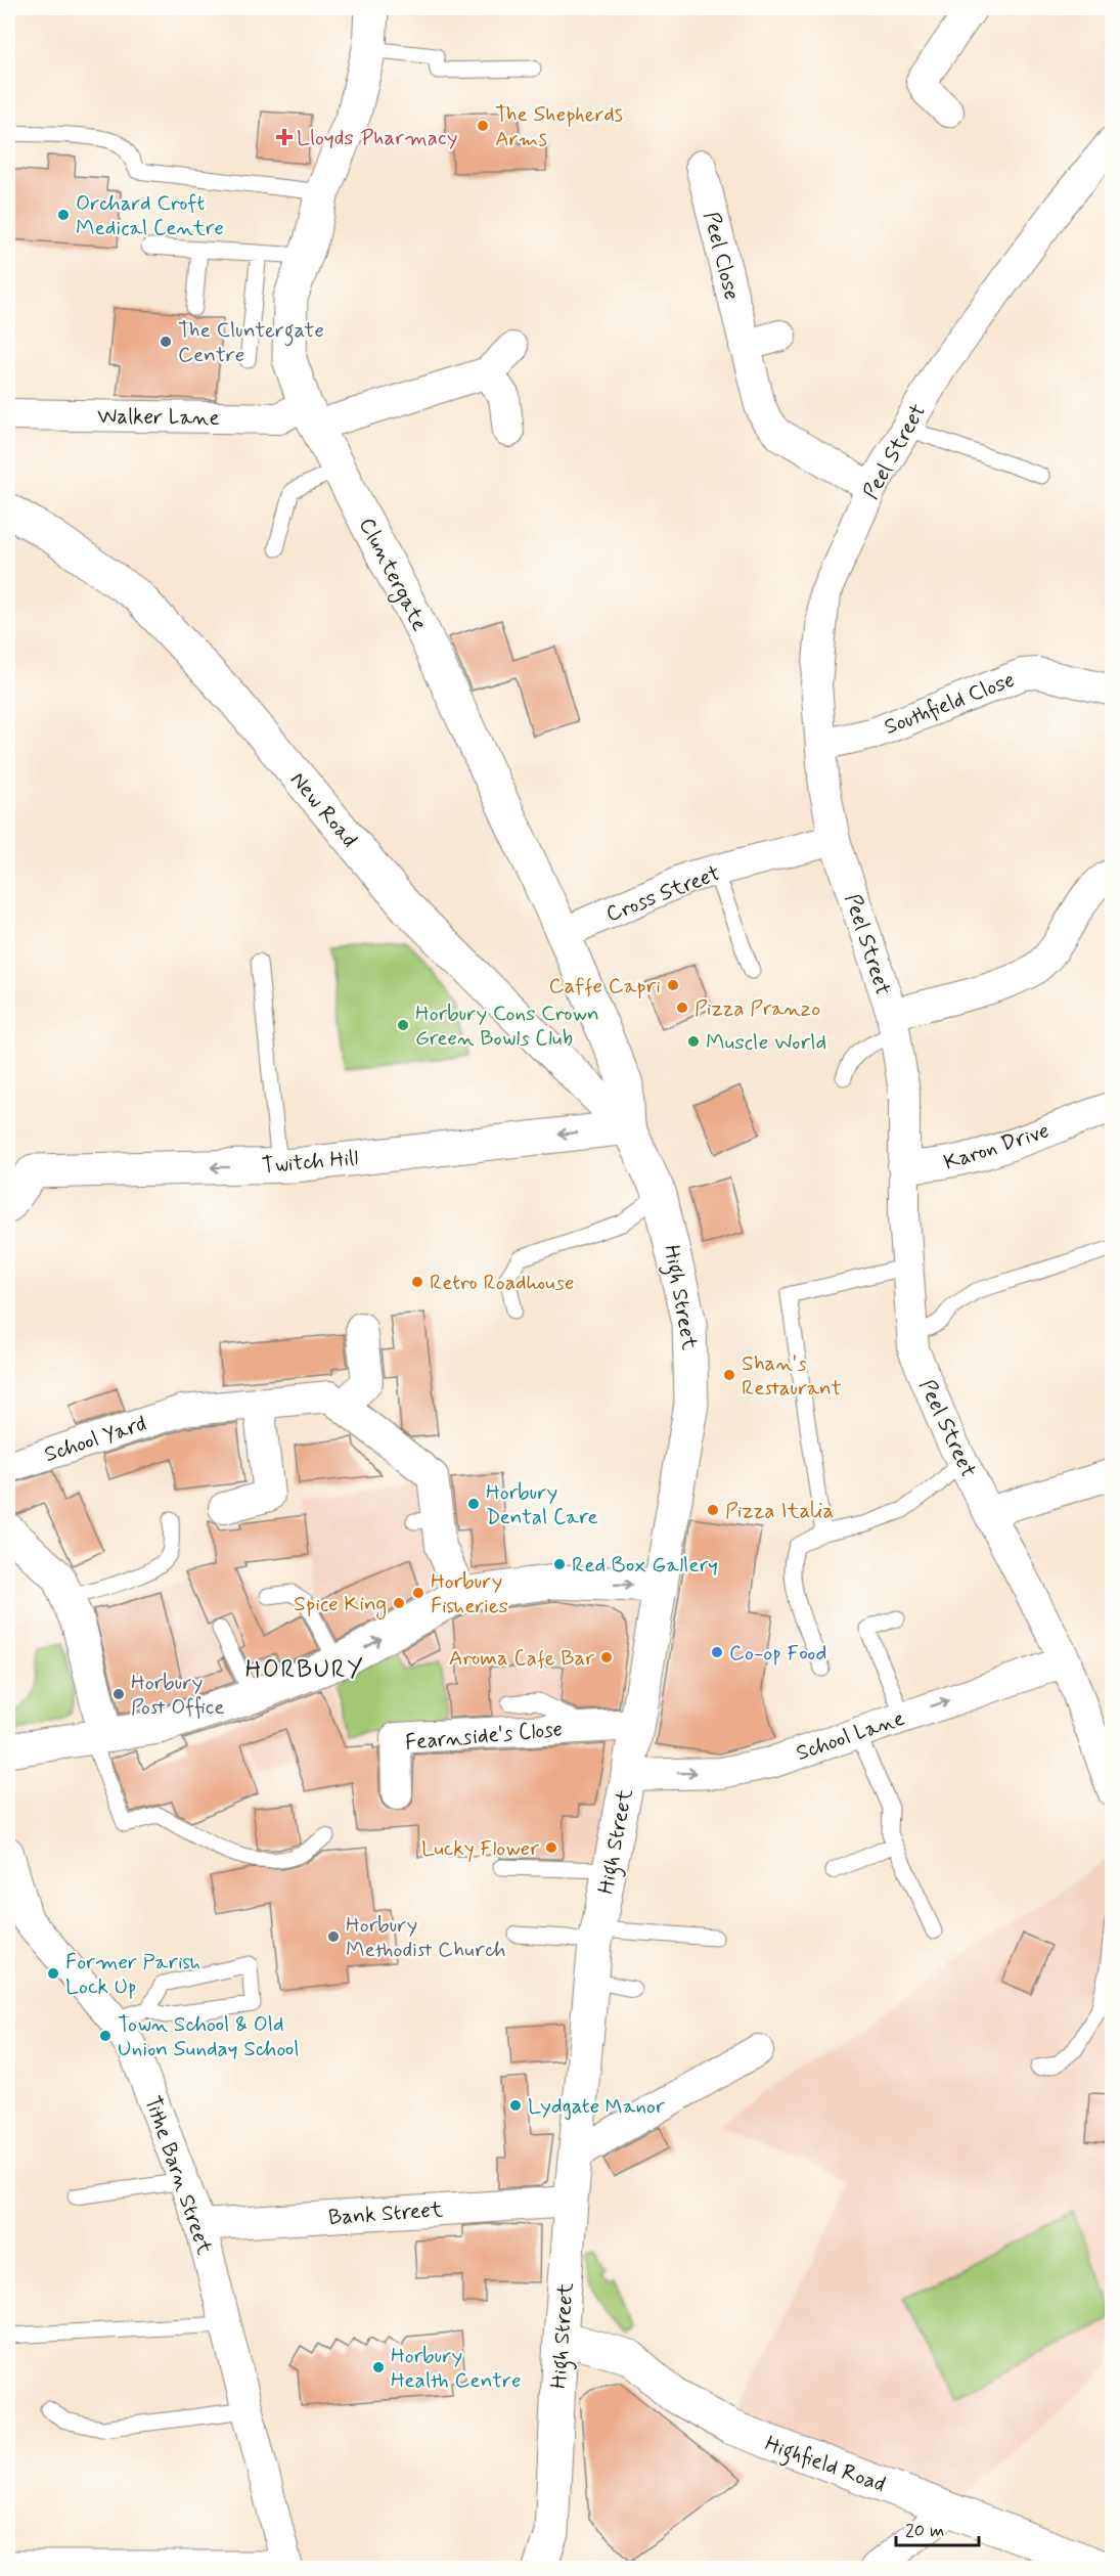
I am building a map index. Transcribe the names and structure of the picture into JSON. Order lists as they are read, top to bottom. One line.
{"streets":{"main road":["Cluntergate","New Road","Twitch Hill","High Street","Highfield Road"],"street":["Peel Close","Walker Lane","Peel Street","Southfield Close","Cross Street","Karon Drive","School Yard","Fearnside's Close","School Lane","Tithe Barn Street","Bank Street"]},"crossings":[["Peel Close","Peel Street"],["Walker Lane","Cluntergate"],["Peel Street","Southfield Close"],["Peel Street","Cross Street"],["Peel Street","Karon Drive"],["Peel Street","School Lane"],["Cluntergate","New Road"],["Cluntergate","Cross Street"],["Cluntergate","Twitch Hill"],["Cluntergate","High Street"],["New Road","Twitch Hill"],["New Road","High Street"],["Twitch Hill","High Street"],["High Street","School Lane"],["High Street","Bank Street"],["High Street","Highfield Road"],["Tithe Barn Street","Bank Street"]],"one_way":["Twitch Hill","School Lane"],"districts":["HORBURY"],"places":{"other":["The Shepherds Arms","Orchard Croft Medical Centre","The Cluntergate Centre","Caffe Capri","Pizza Pranzo","Horbury Cons Crown Green Bowls Club","Muscle World","Retro Roadhouse","Shan's Restaurant","Horbury Dental Care","Pizza Italia","Red Box Gallery","Horbury Fisheries","Spice King","Co-op Food","Aroma Cafe Bar","Horbury Post Office","Lucky Flower","Horbury Methodist Church","Former Parish Lock Up","Town School & Old Union Sunday School","Lydgate Manor","Horbury Health Centre"],"health":["Lloyds Pharmacy"]},"scale_bar":"20 m"}
